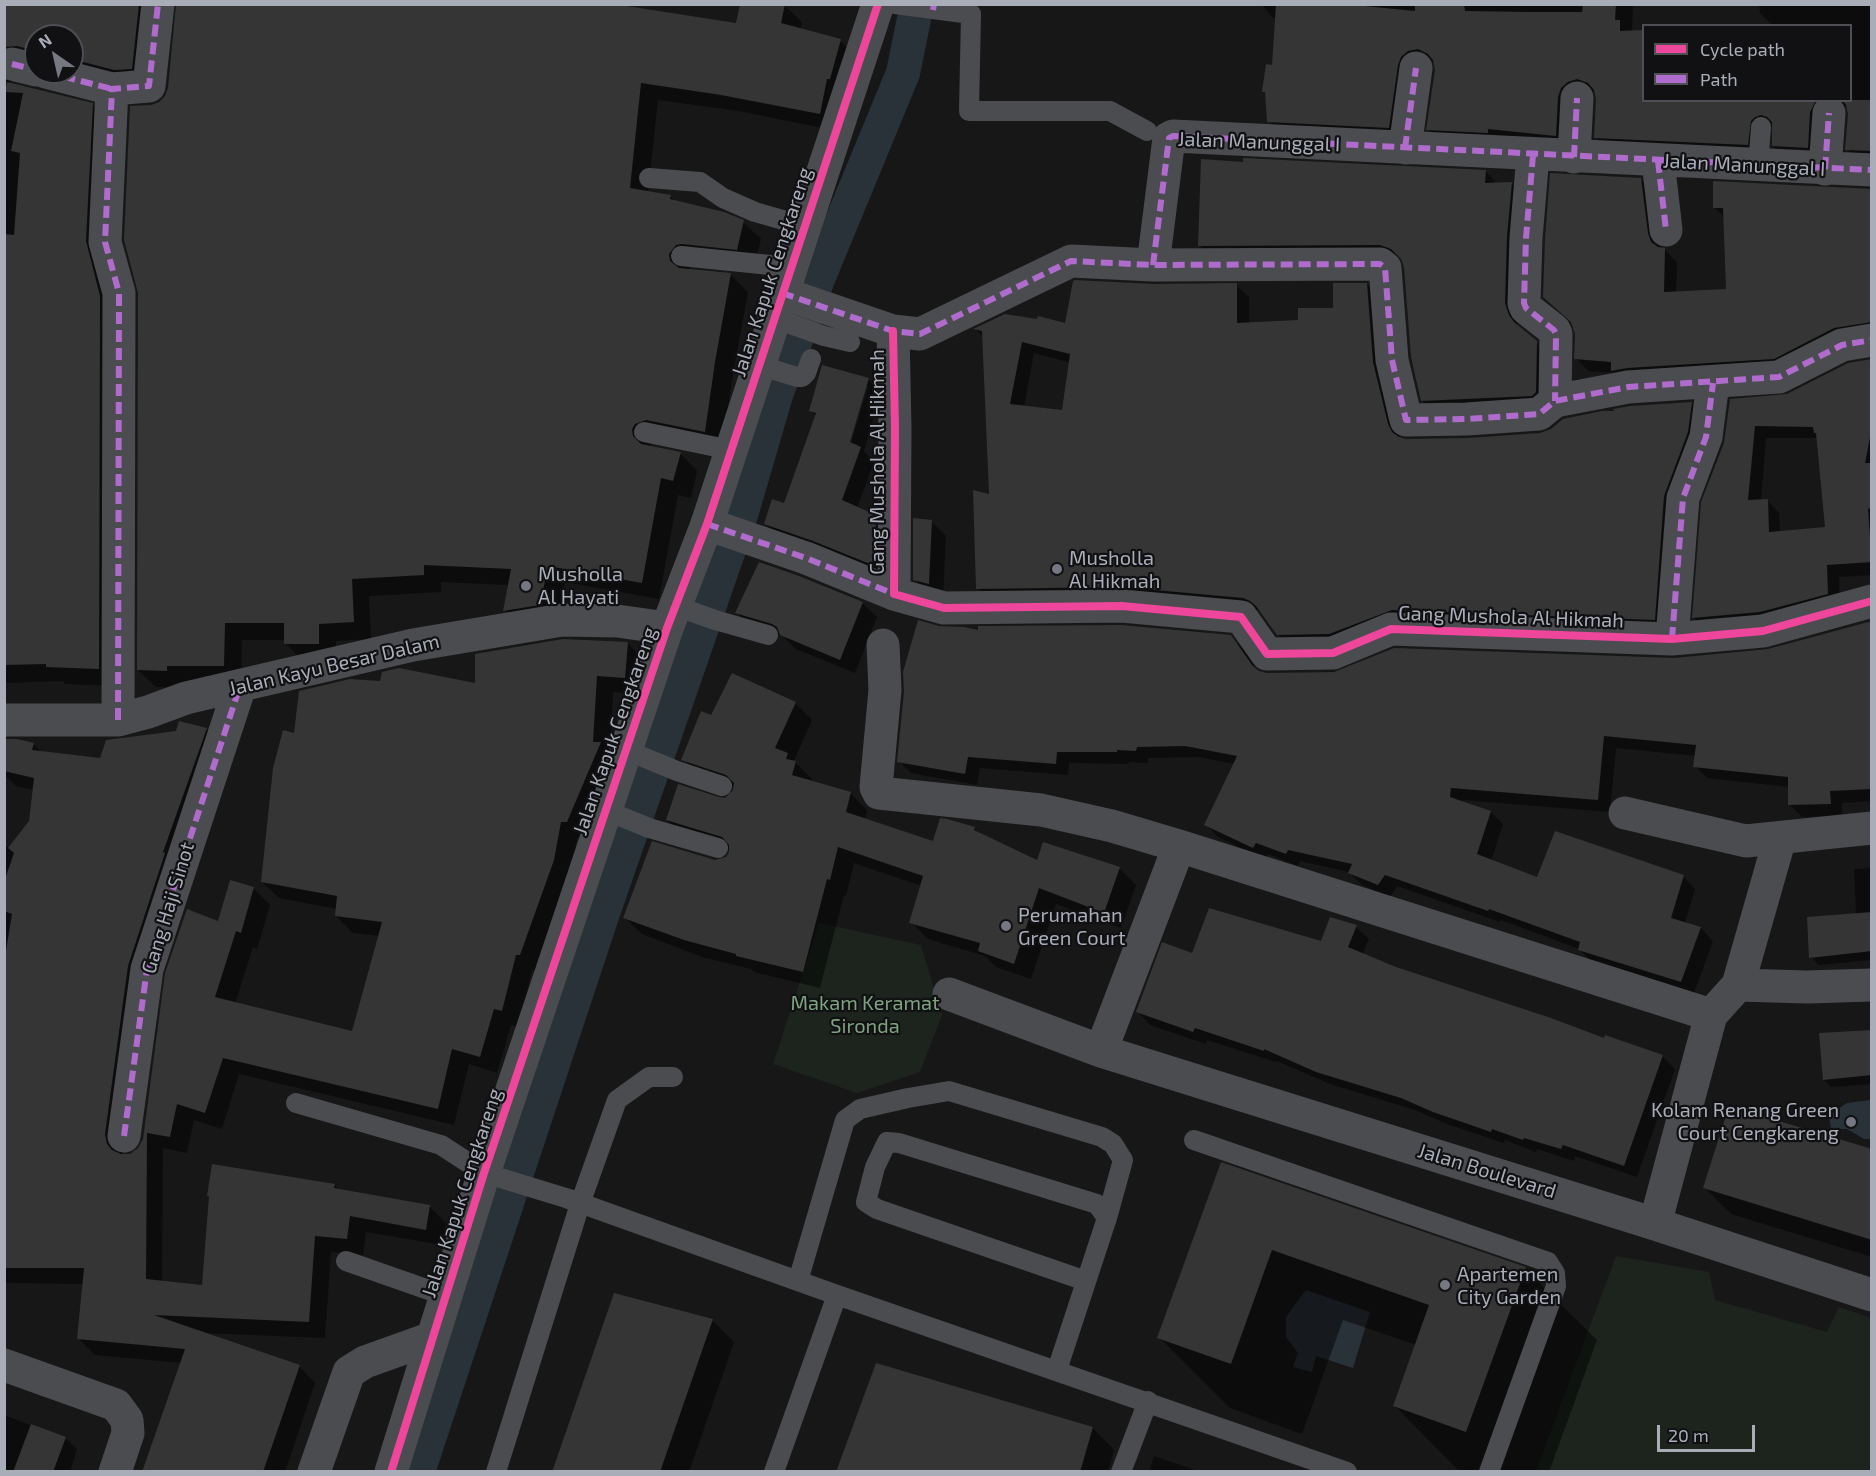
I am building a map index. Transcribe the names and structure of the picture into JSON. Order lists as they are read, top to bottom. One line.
{"streets":{"street":["Jalan Manunggal I","Jalan Kapuk Cengkareng","Gang Mushola Al Hikmah","Jalan Kayu Besar Dalam","Gang Haji Sinot","Jalan Boulevard"]},"crossings":[["Jalan Kapuk Cengkareng","Jalan Kayu Besar Dalam"],["Jalan Kayu Besar Dalam","Gang Haji Sinot"]],"parks":["Makam Keramat Sironda"],"places":["Musholla Al Hikmah","Musholla Al Hayati","Perumahan Green Court","Kolam Renang Green Court Cengkareng","Apartemen City Garden"],"legend":["Cycle path","Path"],"scale_bar":"20 m","north":"top left"}
